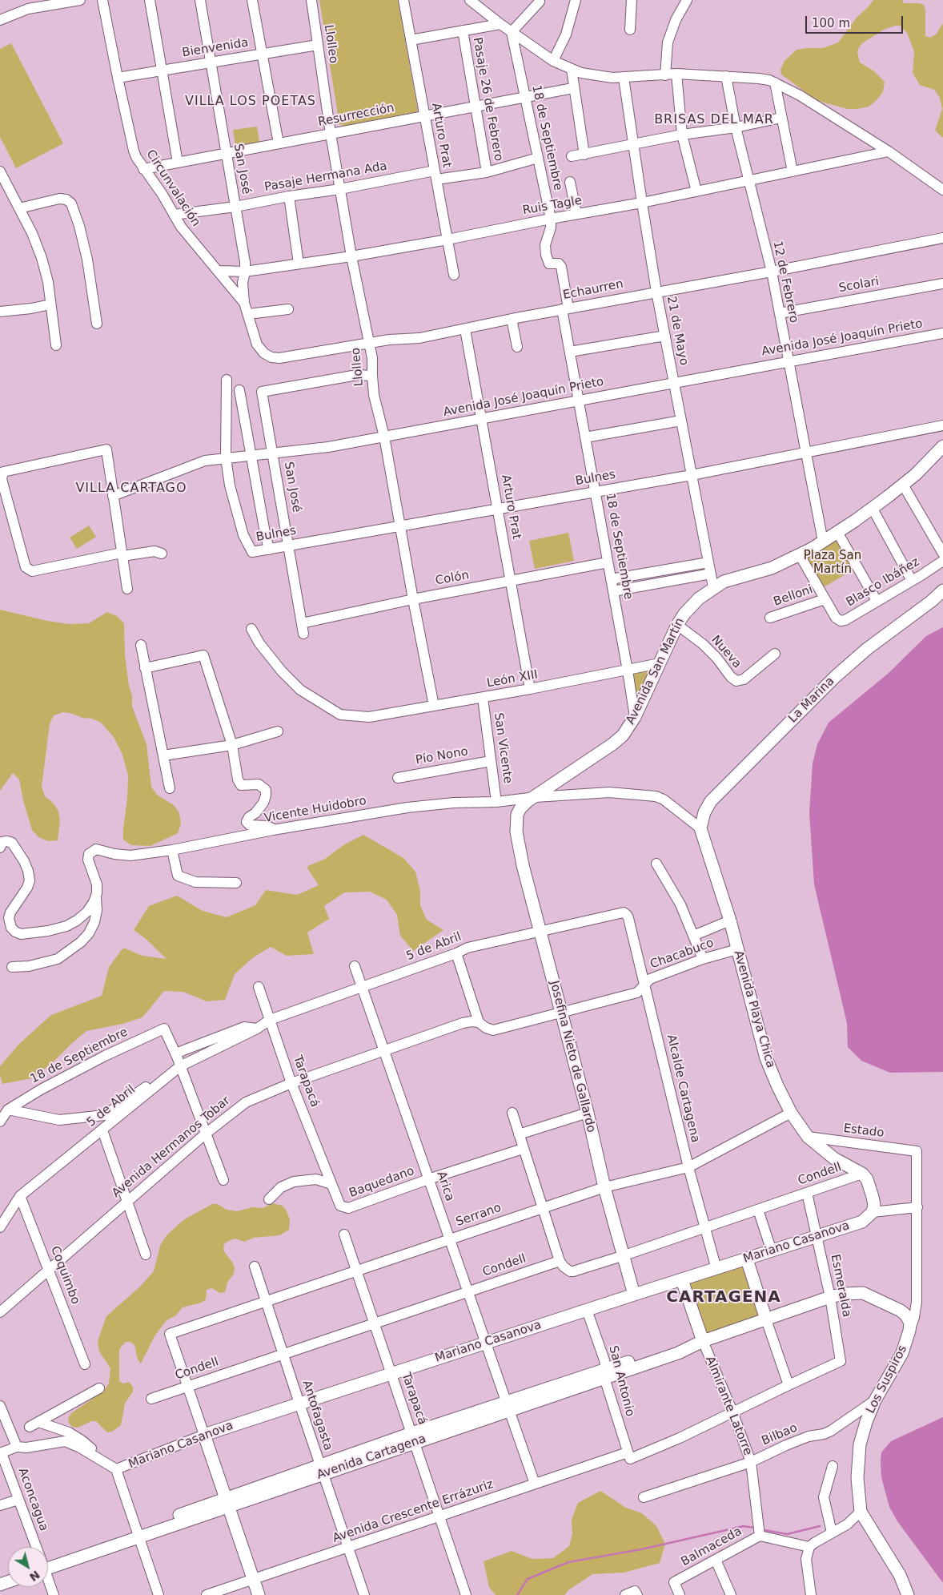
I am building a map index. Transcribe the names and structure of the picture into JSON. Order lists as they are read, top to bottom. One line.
{"streets":{"main road":["Avenida San Martín","La Marina","Avenida Playa Chica","Josefina Nieto de Gallardo","Mariano Casanova","Los Suspiros","Almirante Latorre","Avenida Cartagena"],"street":["Llolleo","Bienvenida","Pasaje 26 de Febrero","Resurrección","Arturo Prat","18 de Septiembre","San José","Pasaje Hermana Ada","Circunvalación","Ruis Tagle","12 de Febrero","Scolari","Echaurren","21 de Mayo","Avenida José Joaquín Prieto","Bulnes","Colón","Blasco Ibáñez","Belloni","Nueva","León XIII","San Vicente","Pío Nono","Vicente Huidobro","5 de Abril","Chacabuco","Tarapacá","Alcalde Cartagena","Estado","Avenida Hermanos Tobar","Condell","Baquedano","Arica","Serrano","Coquimbo","Esmeralda","San Antonio","Antofagasta","Bilbao","Aconcagua","Avenida Crescente Errázuriz","Balmaceda"]},"crossings":[["Llolleo","Bienvenida"],["Llolleo","Resurrección"],["Llolleo","San José"],["Llolleo","Pasaje Hermana Ada"],["Llolleo","Ruis Tagle"],["Llolleo","Echaurren"],["Llolleo","Avenida José Joaquín Prieto"],["Llolleo","Bulnes"],["Llolleo","Colón"],["Llolleo","León XIII"],["Bienvenida","San José"],["Bienvenida","Circunvalación"],["Pasaje 26 de Febrero","Resurrección"],["Pasaje 26 de Febrero","Pasaje Hermana Ada"],["Resurrección","Arturo Prat"],["Resurrección","18 de Septiembre"],["Resurrección","San José"],["Resurrección","Circunvalación"],["Arturo Prat","Pasaje Hermana Ada"],["Arturo Prat","Ruis Tagle"],["Arturo Prat","Echaurren"],["Arturo Prat","Avenida José Joaquín Prieto"],["Arturo Prat","Bulnes"],["Arturo Prat","Colón"],["Arturo Prat","León XIII"],["18 de Septiembre","Pasaje Hermana Ada"],["18 de Septiembre","Ruis Tagle"],["18 de Septiembre","Echaurren"],["18 de Septiembre","Avenida José Joaquín Prieto"],["18 de Septiembre","Bulnes"],["18 de Septiembre","Colón"],["18 de Septiembre","Avenida San Martín"],["18 de Septiembre","León XIII"],["San José","Pasaje Hermana Ada"],["San José","Circunvalación"],["San José","Ruis Tagle"],["San José","Echaurren"],["San José","Avenida José Joaquín Prieto"],["San José","Bulnes"],["San José","Colón"],["Pasaje Hermana Ada","Circunvalación"],["Circunvalación","Ruis Tagle"],["Ruis Tagle","12 de Febrero"],["Ruis Tagle","21 de Mayo"],["12 de Febrero","Scolari"],["12 de Febrero","Echaurren"],["12 de Febrero","Avenida José Joaquín Prieto"],["12 de Febrero","Bulnes"],["12 de Febrero","Avenida San Martín"],["Echaurren","21 de Mayo"],["21 de Mayo","Avenida José Joaquín Prieto"],["21 de Mayo","Bulnes"],["21 de Mayo","Avenida San Martín"],["Avenida José Joaquín Prieto","Bulnes"],["Blasco Ibáñez","Belloni"],["Blasco Ibáñez","Avenida San Martín"],["Nueva","Avenida San Martín"],["Avenida San Martín","León XIII"],["Avenida San Martín","Vicente Huidobro"],["Avenida San Martín","Josefina Nieto de Gallardo"],["León XIII","San Vicente"],["La Marina","Vicente Huidobro"],["La Marina","Avenida Playa Chica"],["San Vicente","Pío Nono"],["San Vicente","Vicente Huidobro"],["Vicente Huidobro","Avenida Playa Chica"],["5 de Abril","Josefina Nieto de Gallardo"],["5 de Abril","Tarapacá"],["5 de Abril","Alcalde Cartagena"],["5 de Abril","Arica"],["5 de Abril","Coquimbo"],["Chacabuco","Avenida Playa Chica"],["Chacabuco","Josefina Nieto de Gallardo"],["Chacabuco","Alcalde Cartagena"],["Chacabuco","Avenida Hermanos Tobar"],["Avenida Playa Chica","Estado"],["Avenida Playa Chica","Condell"],["Avenida Playa Chica","Serrano"],["Josefina Nieto de Gallardo","Condell"],["Josefina Nieto de Gallardo","Serrano"],["Josefina Nieto de Gallardo","Mariano Casanova"],["Tarapacá","Avenida Hermanos Tobar"],["Tarapacá","Condell"],["Tarapacá","Baquedano"],["Tarapacá","Serrano"],["Tarapacá","Mariano Casanova"],["Tarapacá","Avenida Cartagena"],["Tarapacá","Avenida Crescente Errázuriz"],["Alcalde Cartagena","Condell"],["Alcalde Cartagena","Serrano"],["Alcalde Cartagena","Mariano Casanova"],["Estado","Los Suspiros"],["Avenida Hermanos Tobar","Arica"],["Avenida Hermanos Tobar","Coquimbo"],["Condell","Arica"],["Condell","Serrano"],["Condell","Esmeralda"],["Condell","Antofagasta"],["Baquedano","Arica"],["Arica","Serrano"],["Arica","Mariano Casanova"],["Arica","Avenida Cartagena"],["Arica","Avenida Crescente Errázuriz"],["Serrano","Antofagasta"],["Mariano Casanova","Esmeralda"],["Mariano Casanova","San Antonio"],["Mariano Casanova","Almirante Latorre"],["Mariano Casanova","Antofagasta"],["Esmeralda","Avenida Cartagena"],["Esmeralda","Avenida Crescente Errázuriz"],["Los Suspiros","Bilbao"],["Los Suspiros","Avenida Cartagena"],["San Antonio","Avenida Cartagena"],["San Antonio","Avenida Crescente Errázuriz"],["Almirante Latorre","Bilbao"],["Almirante Latorre","Avenida Cartagena"],["Almirante Latorre","Avenida Crescente Errázuriz"],["Almirante Latorre","Balmaceda"],["Antofagasta","Avenida Cartagena"],["Antofagasta","Avenida Crescente Errázuriz"]],"districts":["VILLA LOS POETAS","BRISAS DEL MAR","VILLA CARTAGO","CARTAGENA"],"parks":["Plaza San Martín"],"scale_bar":"100 m","north":"bottom right"}
